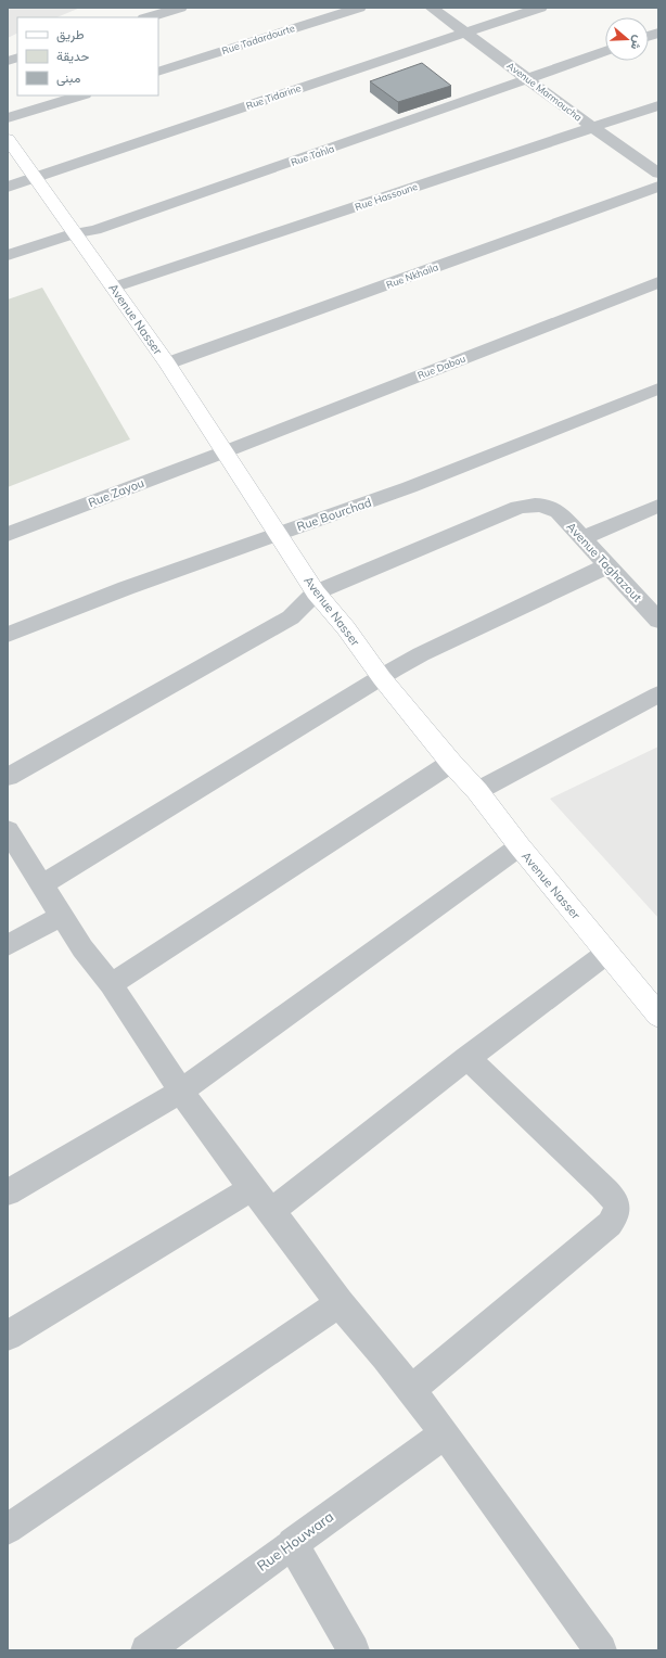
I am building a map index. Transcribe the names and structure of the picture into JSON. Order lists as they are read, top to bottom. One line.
{"streets":{"street":["Rue Tadardourte","Avenue Marmoucha","Rue Tidarine","Rue Tahla","Rue Hassoune","Rue Nkhaila","Avenue Nasser","Rue Dabou","Rue Zayou","Rue Bourchad","Avenue Taghazout","Rue Houwara"]},"crossings":[["Avenue Marmoucha","Rue Tidarine"],["Avenue Marmoucha","Rue Tahla"],["Avenue Marmoucha","Rue Hassoune"],["Rue Tidarine","Avenue Nasser"],["Rue Tahla","Avenue Nasser"],["Rue Hassoune","Avenue Nasser"],["Rue Nkhaila","Avenue Nasser"],["Avenue Nasser","Rue Dabou"],["Avenue Nasser","Rue Zayou"],["Avenue Nasser","Rue Bourchad"],["Avenue Nasser","Avenue Taghazout"],["Rue Dabou","Rue Zayou"]],"legend":["طريق","حديقة","مبنى"],"north":"right"}
